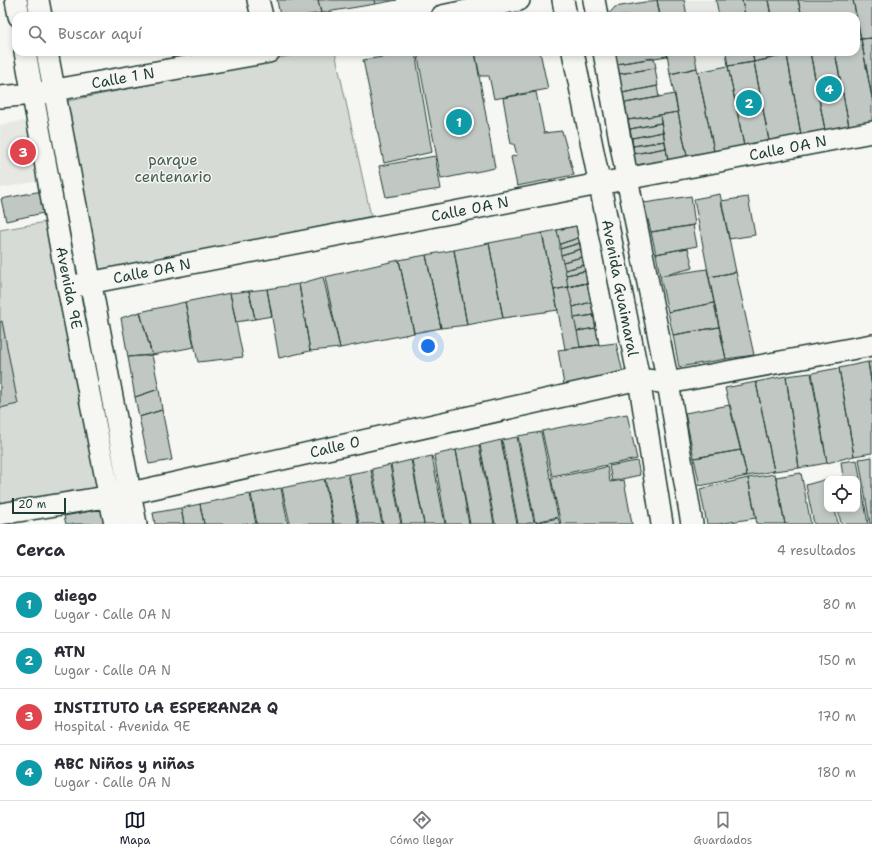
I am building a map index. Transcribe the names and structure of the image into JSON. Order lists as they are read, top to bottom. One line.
{"streets":{"street":["Calle 1 N","Calle 0A N","Avenida 9E","Avenida Guaimaral","Calle 0"]},"crossings":[["Calle 1 N","Avenida 9E"],["Calle 0A N","Avenida 9E"],["Calle 0A N","Avenida Guaimaral"],["Avenida 9E","Calle 0"],["Avenida Guaimaral","Calle 0"]],"parks":["parque centenario"],"scale_bar":"20 m","page":{"search":"Buscar aquí","pins":["4","2","1","3"],"scale":"20 m","heading":["Cerca","4 resultados"],"list":[{"mark":"1","name":"diego","note":"Lugar · Calle 0A N","value":"80 m"},{"mark":"2","name":"ATN","note":"Lugar · Calle 0A N","value":"150 m"},{"mark":"3","name":"INSTITUTO LA ESPERANZA Q","note":"Hospital · Avenida 9E","value":"170 m"},{"mark":"4","name":"ABC Niños y niñas","note":"Lugar · Calle 0A N","value":"180 m"}],"nav":["Mapa","Cómo llegar","Guardados"]}}
